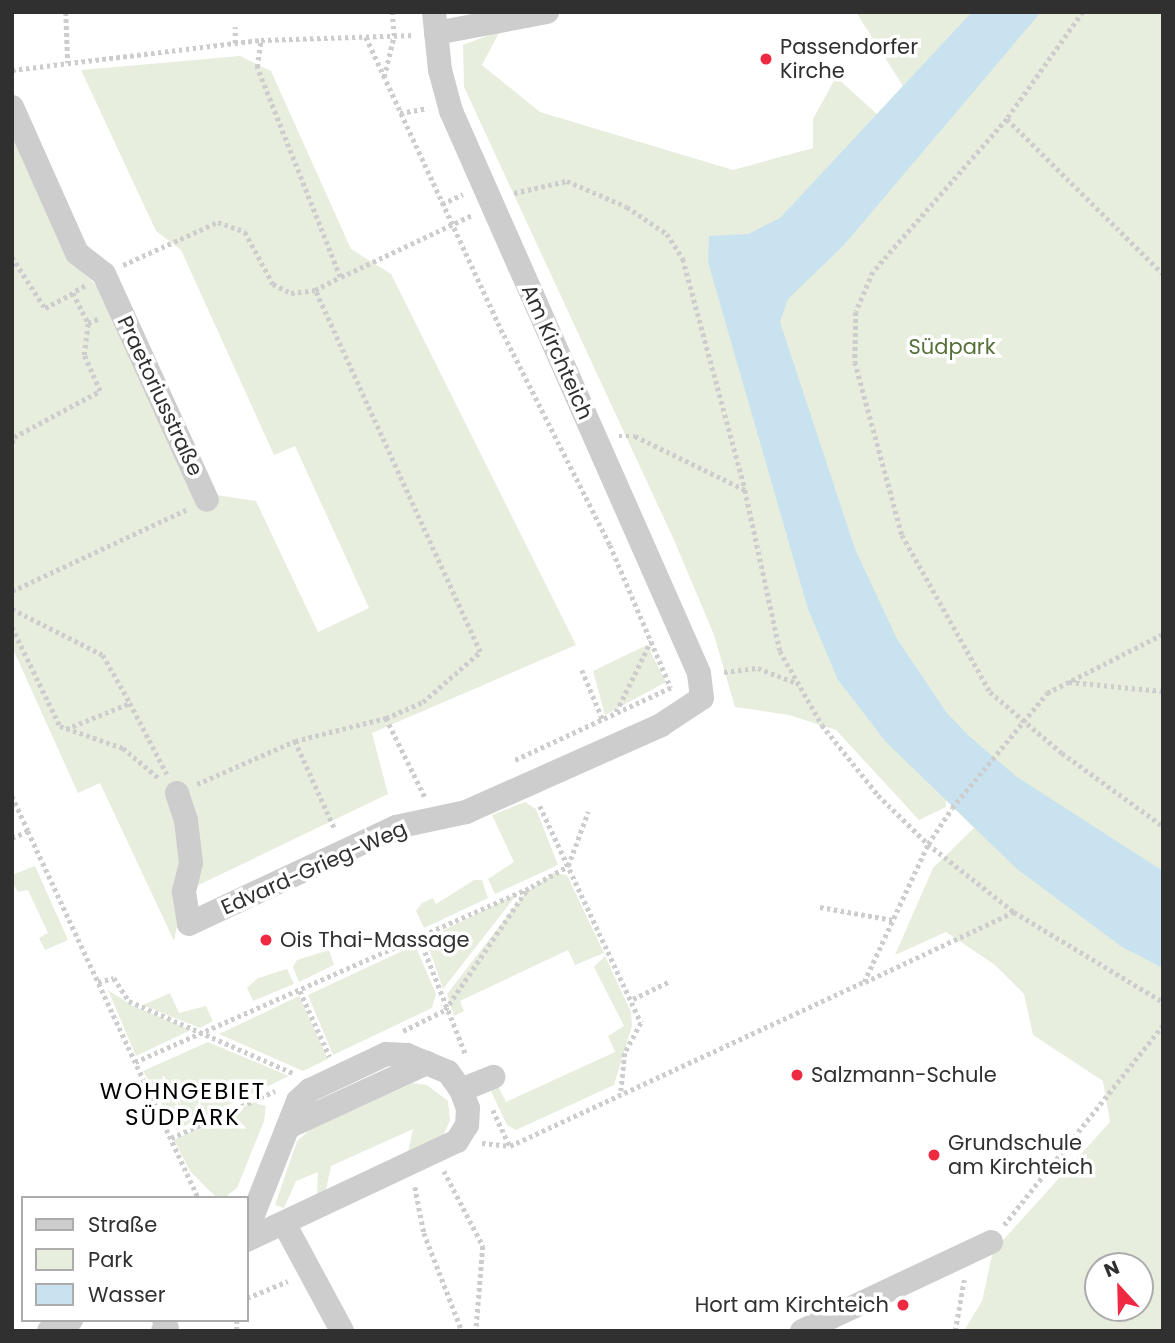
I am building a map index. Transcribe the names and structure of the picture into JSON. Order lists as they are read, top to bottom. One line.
{"streets":{"street":["Am Kirchteich","Praetoriusstraße","Edvard-Grieg-Weg"]},"crossings":[["Am Kirchteich","Edvard-Grieg-Weg"]],"districts":["WOHNGEBIET SÜDPARK"],"parks":["Südpark"],"places":["Passendorfer Kirche","Ois Thai-Massage","Salzmann-Schule","Grundschule am Kirchteich","Hort am Kirchteich"],"legend":["Straße","Park","Wasser"],"north":"top"}
